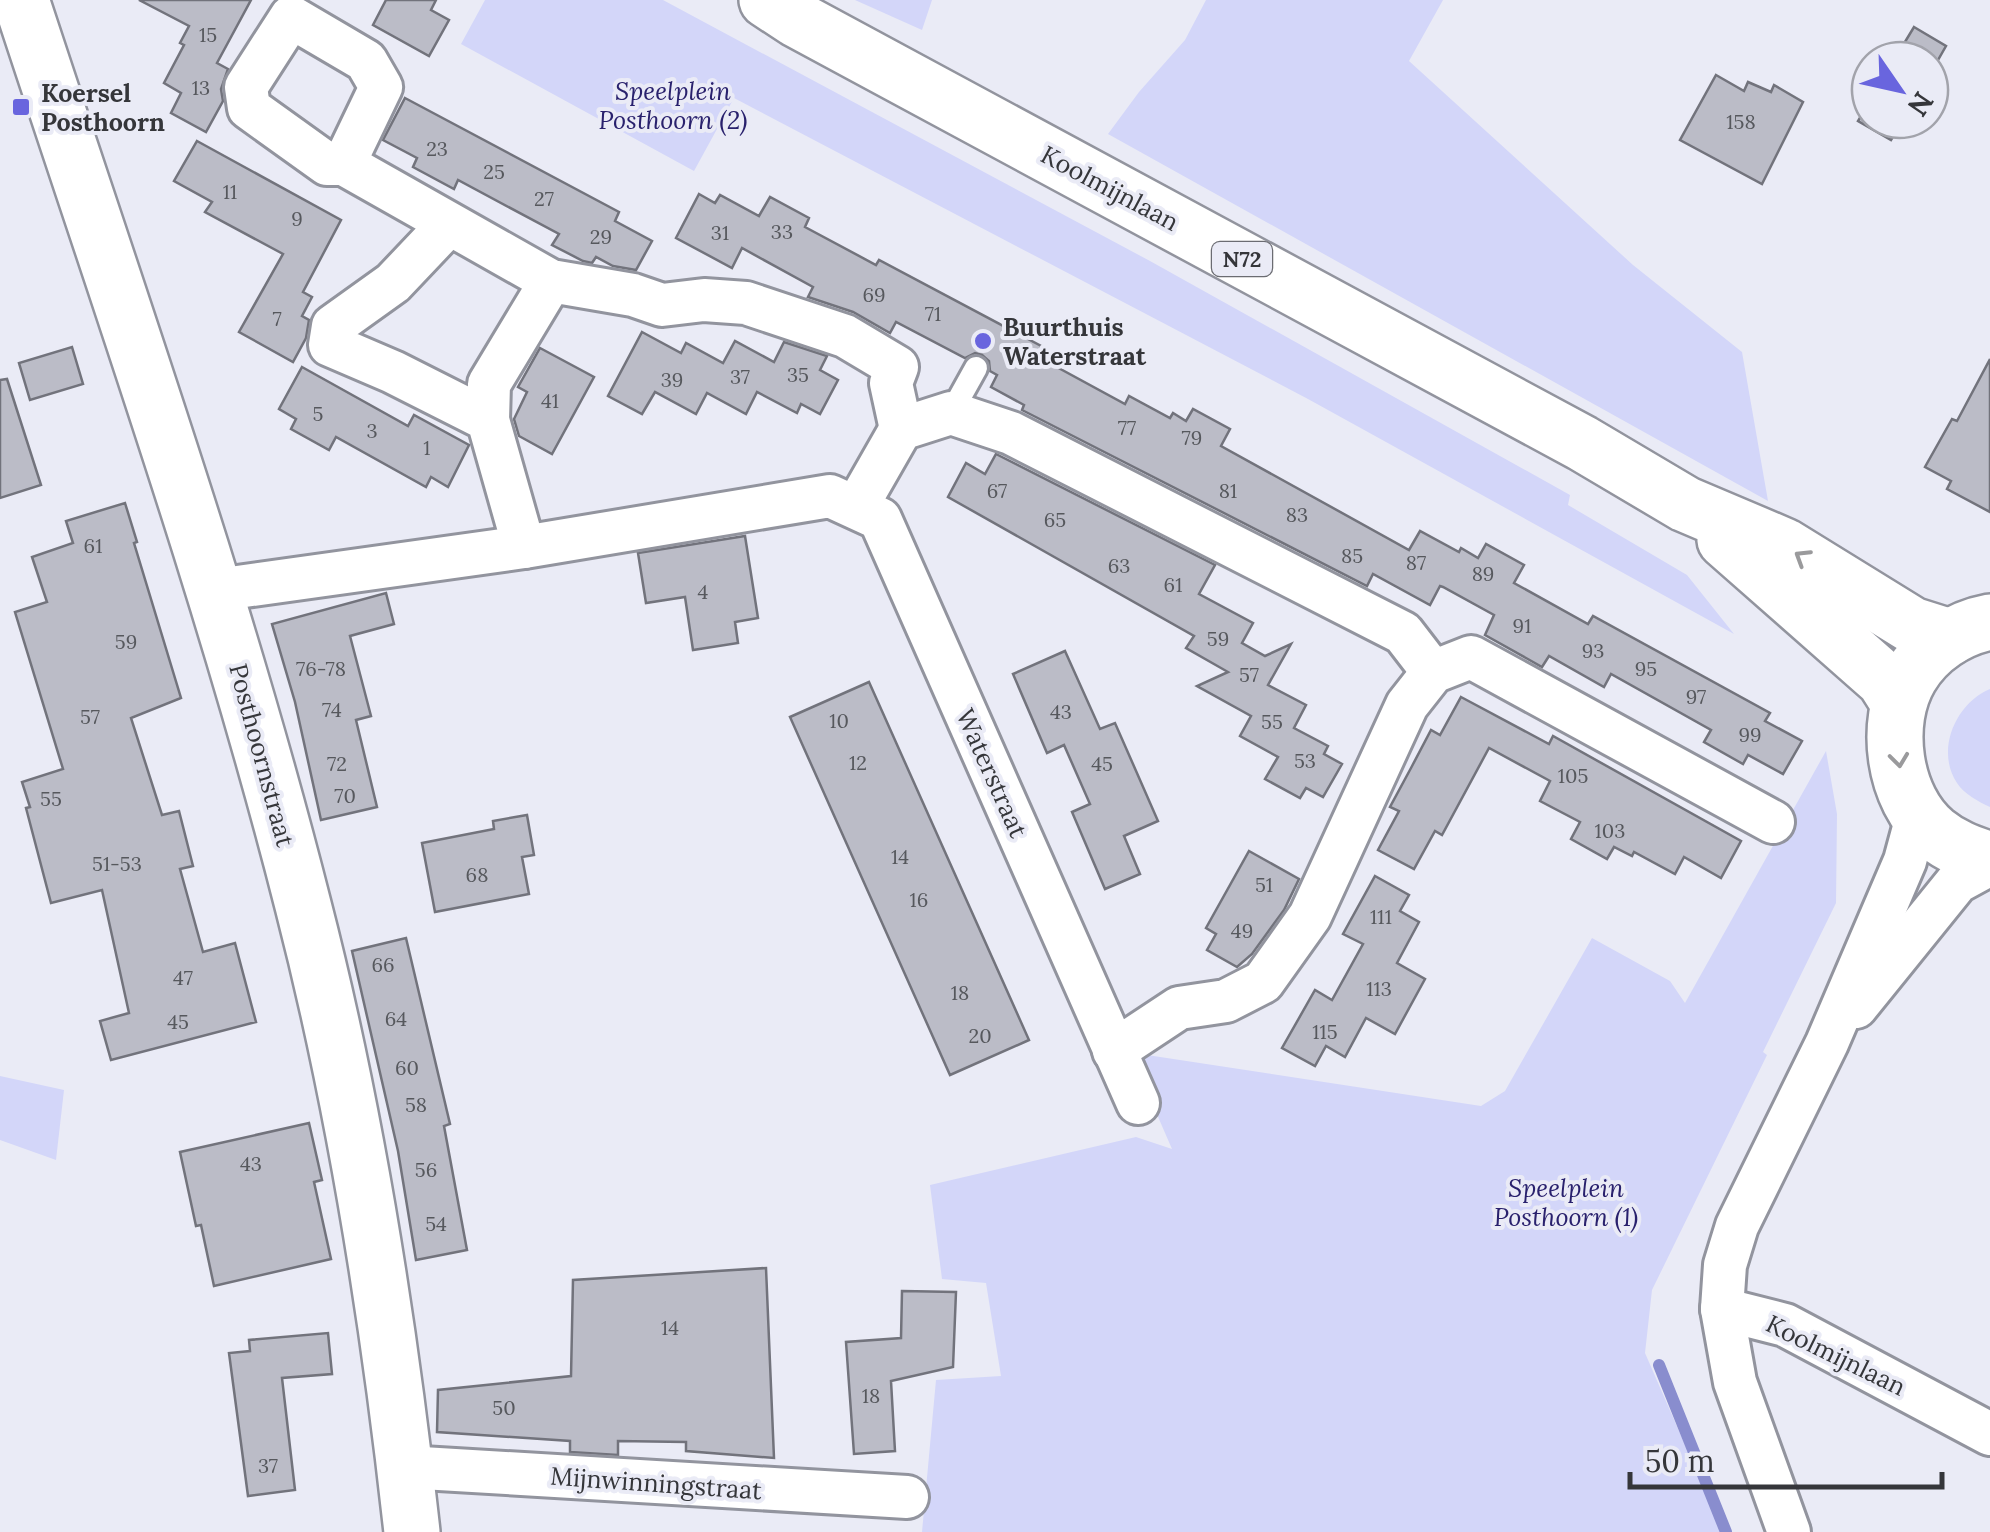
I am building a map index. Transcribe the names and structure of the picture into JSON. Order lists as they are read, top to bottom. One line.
{"streets":{"main road":["Koolmijnlaan","N72","Posthoornstraat"],"street":["Waterstraat","Mijnwinningstraat"]},"crossings":[["Posthoornstraat","Mijnwinningstraat"]],"parks":["Speelplein Posthoorn (2)","Speelplein Posthoorn (1)"],"places":{"transit":["Koersel Posthoorn"],"other":["Buurthuis Waterstraat"]},"house_numbers":["15","13","158","23","25","11","27","9","33","31","29","69","71","7","35","37","39","41","5","77","3","79","1","67","81","83","65","61","85","87","63","89","61","4","91","59","59","93","76-78","95","57","97","74","43","57","10","55","99","53","12","72","45","105","70","55","103","14","51-53","68","51","16","111","49","66","47","113","18","64","45","115","20","60","58","43","56","54","14","18","50","37"],"scale_bar":"50 m","north":"bottom right"}
